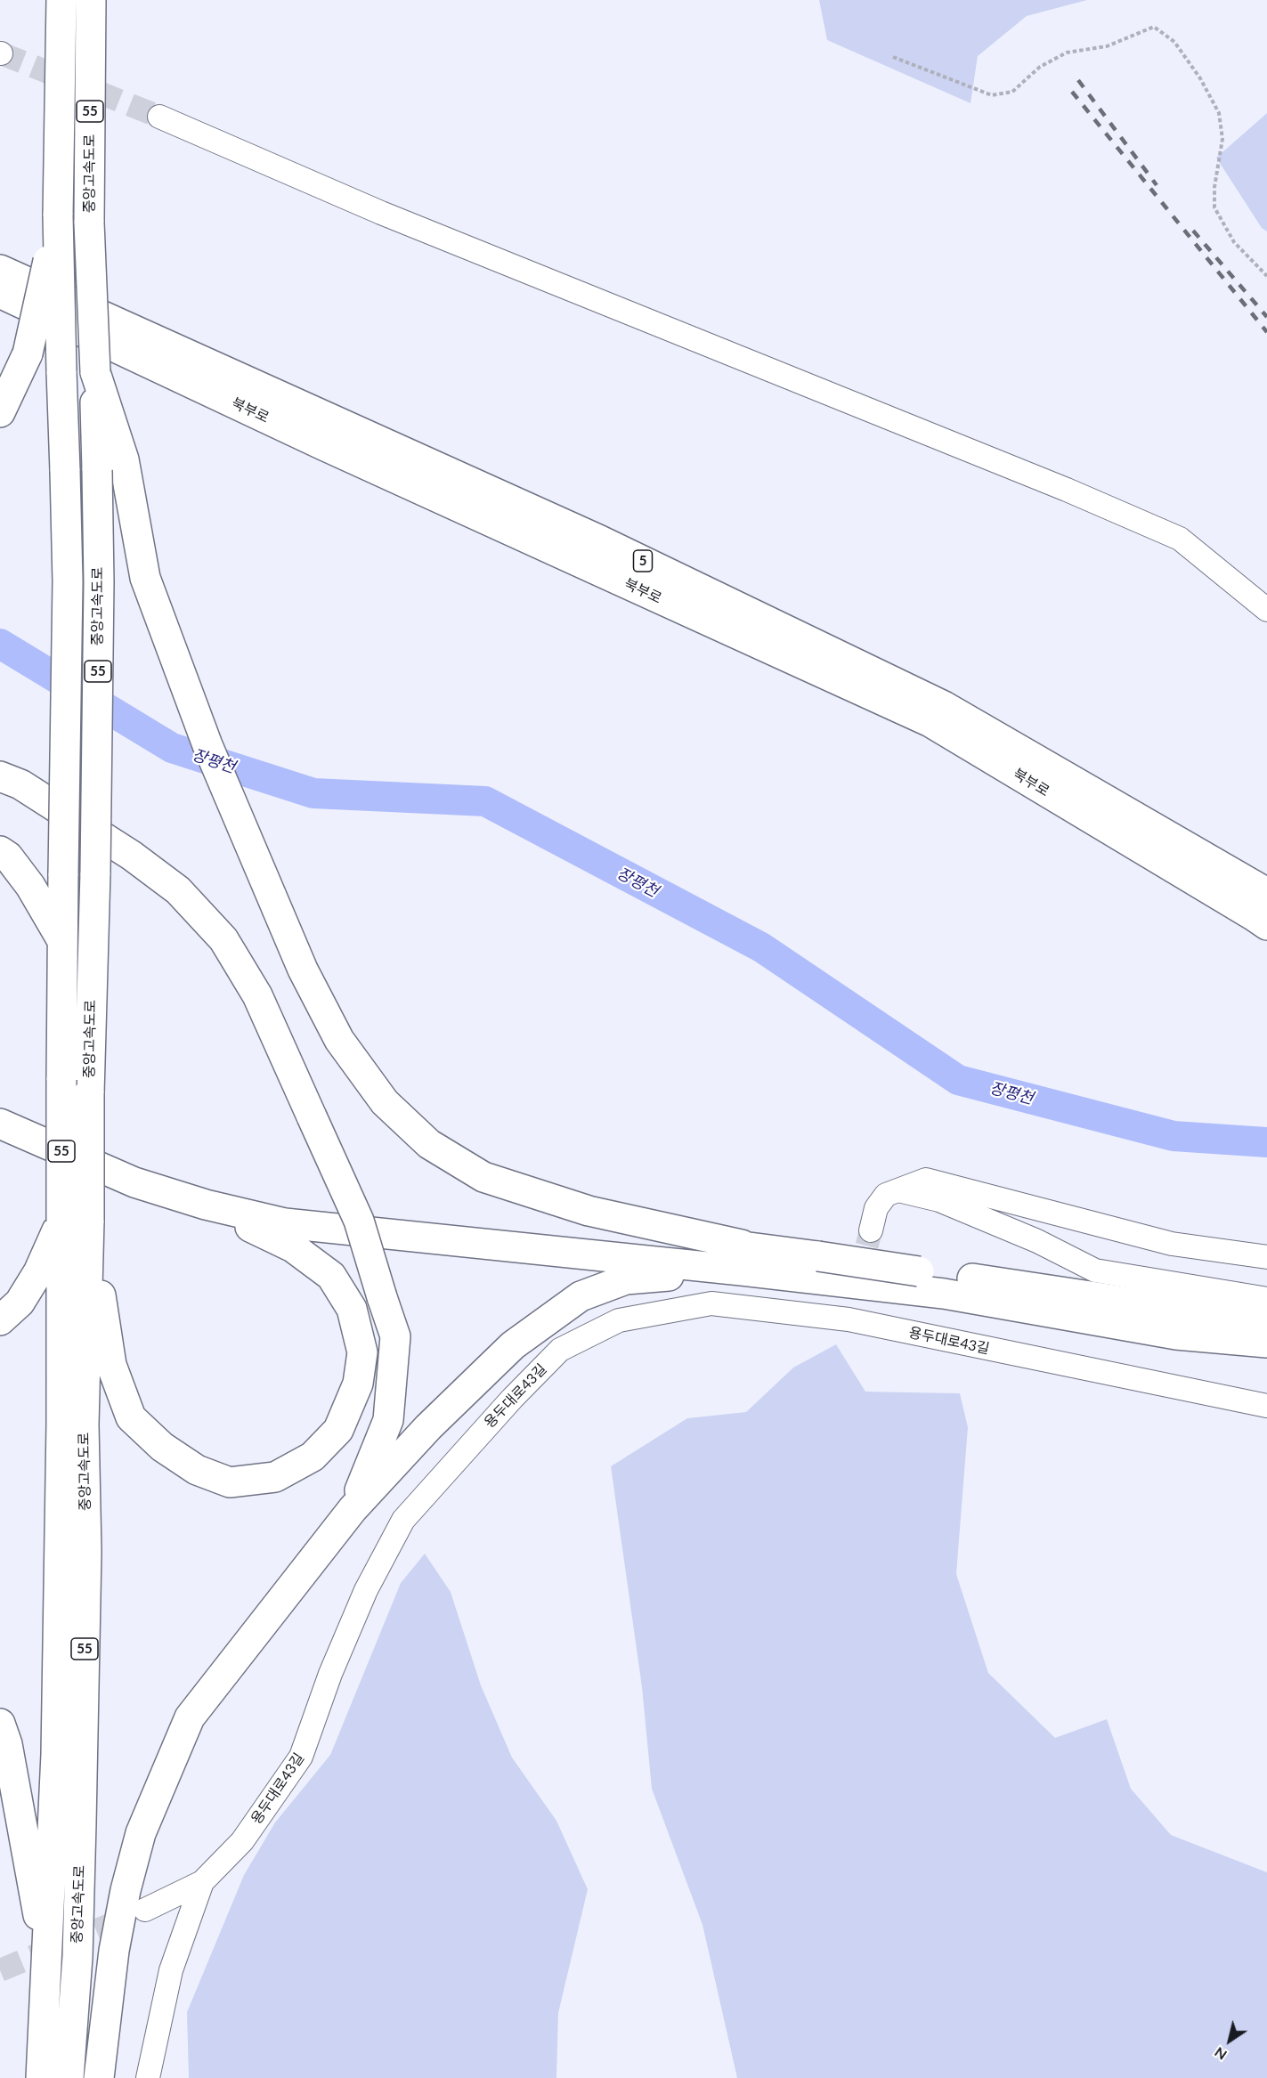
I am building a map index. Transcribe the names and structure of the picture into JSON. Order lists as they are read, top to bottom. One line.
{"streets":{"highway":["55","중앙고속도로","북부로","5"],"street":["용두대로43길"]},"water":["장평천"],"north":"bottom left"}
